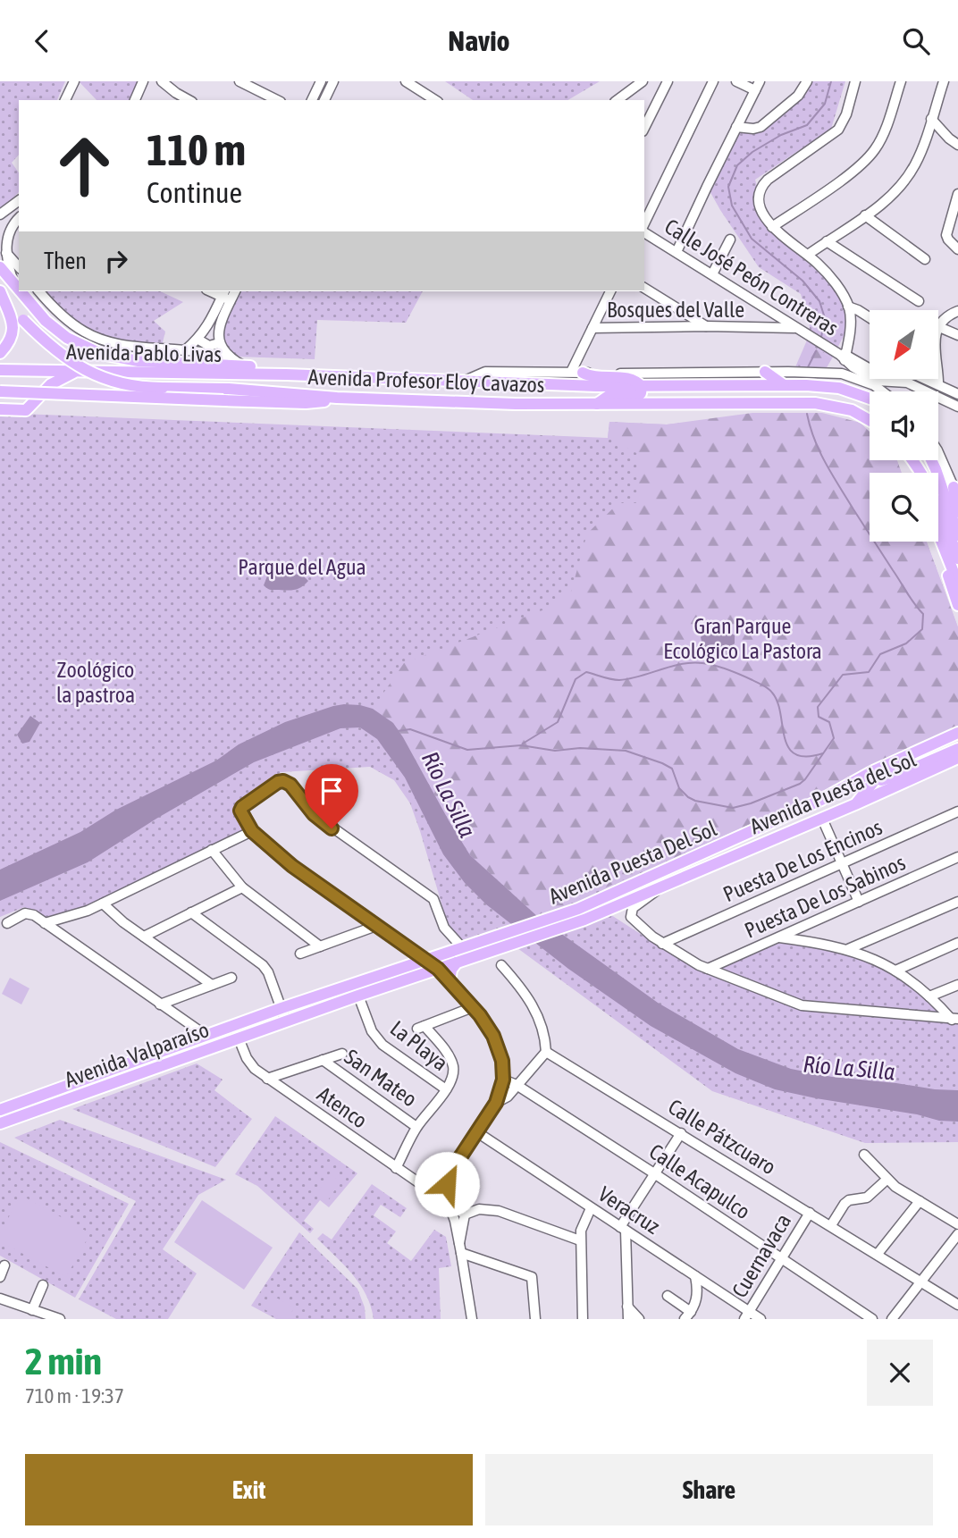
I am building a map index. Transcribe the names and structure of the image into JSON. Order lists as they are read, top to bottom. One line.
{"streets":{"main road":["Avenida Pablo Livas","Avenida Profesor Eloy Cavazos","Avenida Puesta del Sol","Avenida Puesta Del Sol","Avenida Valparaíso"],"street":["Calle José Peón Contreras","Bosques del Valle","Puesta De Los Encinos","Puesta De Los Sabinos","La Playa","San Mateo","Atenco","Calle Pátzcuaro","Calle Acapulco","Veracruz","Cuernavaca"]},"crossings":[["Calle José Peón Contreras","Bosques del Valle"],["Avenida Pablo Livas","Avenida Profesor Eloy Cavazos"],["Avenida Puesta del Sol","Avenida Puesta Del Sol"],["Avenida Puesta Del Sol","La Playa"],["Avenida Puesta Del Sol","Avenida Valparaíso"],["La Playa","Avenida Valparaíso"],["Avenida Valparaíso","Atenco"],["Calle Pátzcuaro","Cuernavaca"],["Calle Acapulco","Cuernavaca"],["Veracruz","Cuernavaca"]],"water":["Río La Silla"],"parks":["Parque del Agua","Gran Parque Ecológico La Pastora","Zoológico la pastroa"],"north":"bottom left","page":{"header":"Navio","turn":["110 m","Continue"],"then":"Then","heading":["2 min","710 m · 19:37"],"buttons":["Exit","Share"]}}
